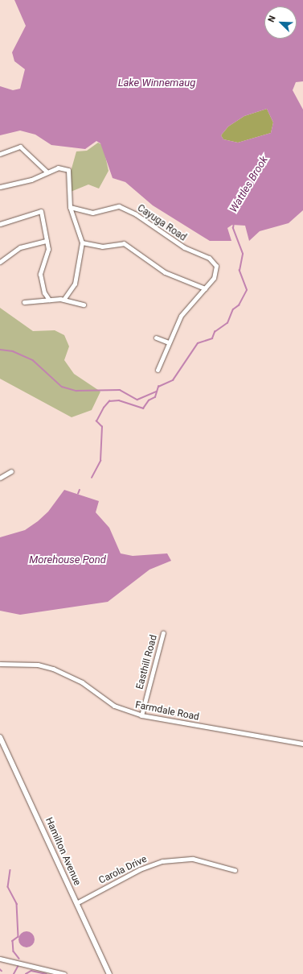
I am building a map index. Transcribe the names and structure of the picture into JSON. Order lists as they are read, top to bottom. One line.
{"streets":{"street":["Cayuga Road","Easthill Road","Farmdale Road","Hamilton Avenue","Carola Drive"]},"crossings":[["Easthill Road","Farmdale Road"],["Hamilton Avenue","Carola Drive"]],"water":["Lake Winnemaug","Wattles Brook","Morehouse Pond"],"north":"top left"}
